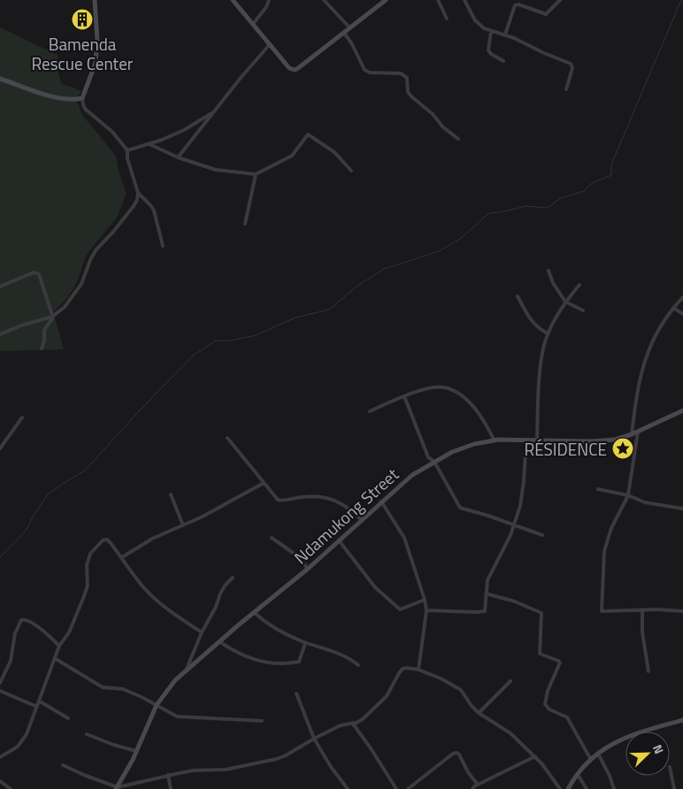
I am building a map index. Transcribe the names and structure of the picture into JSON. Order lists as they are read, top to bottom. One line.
{"streets":{"main road":["Ndamukong Street"]},"places":{"building":["Bamenda Rescue Center"],"place":["RÉSIDENCE"]},"north":"top right"}
